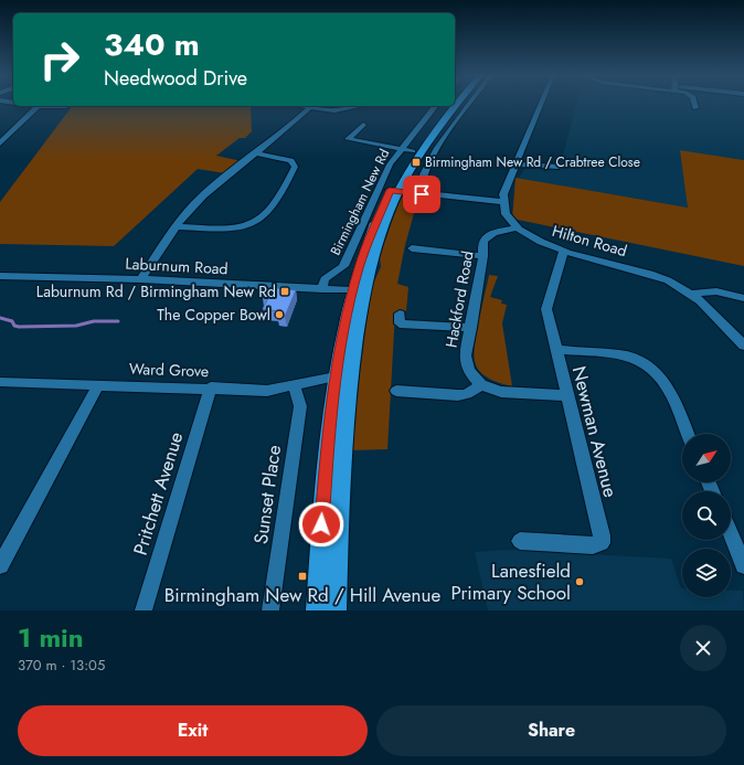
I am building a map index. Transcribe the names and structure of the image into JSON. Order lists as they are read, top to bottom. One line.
{"streets":{"street":["Birmingham New Rd","Hilton Road","Laburnum Road","Hackford Road","Ward Grove","Newman Avenue","Pritchett Avenue","Sunset Place"]},"crossings":[["Birmingham New Rd","Laburnum Road"],["Hilton Road","Hackford Road"],["Hilton Road","Newman Avenue"],["Hackford Road","Newman Avenue"],["Ward Grove","Pritchett Avenue"],["Ward Grove","Sunset Place"]],"places":{"transit":["Birmingham New Rd / Crabtree Close","Laburnum Rd / Birmingham New Rd","Birmingham New Rd / Hill Avenue"],"other":["The Copper Bowl","Lanesfield Primary School"]},"north":"top right","page":{"turn":["340 m","Needwood Drive"],"heading":["1 min","370 m · 13:05"],"buttons":["Exit","Share"]}}
